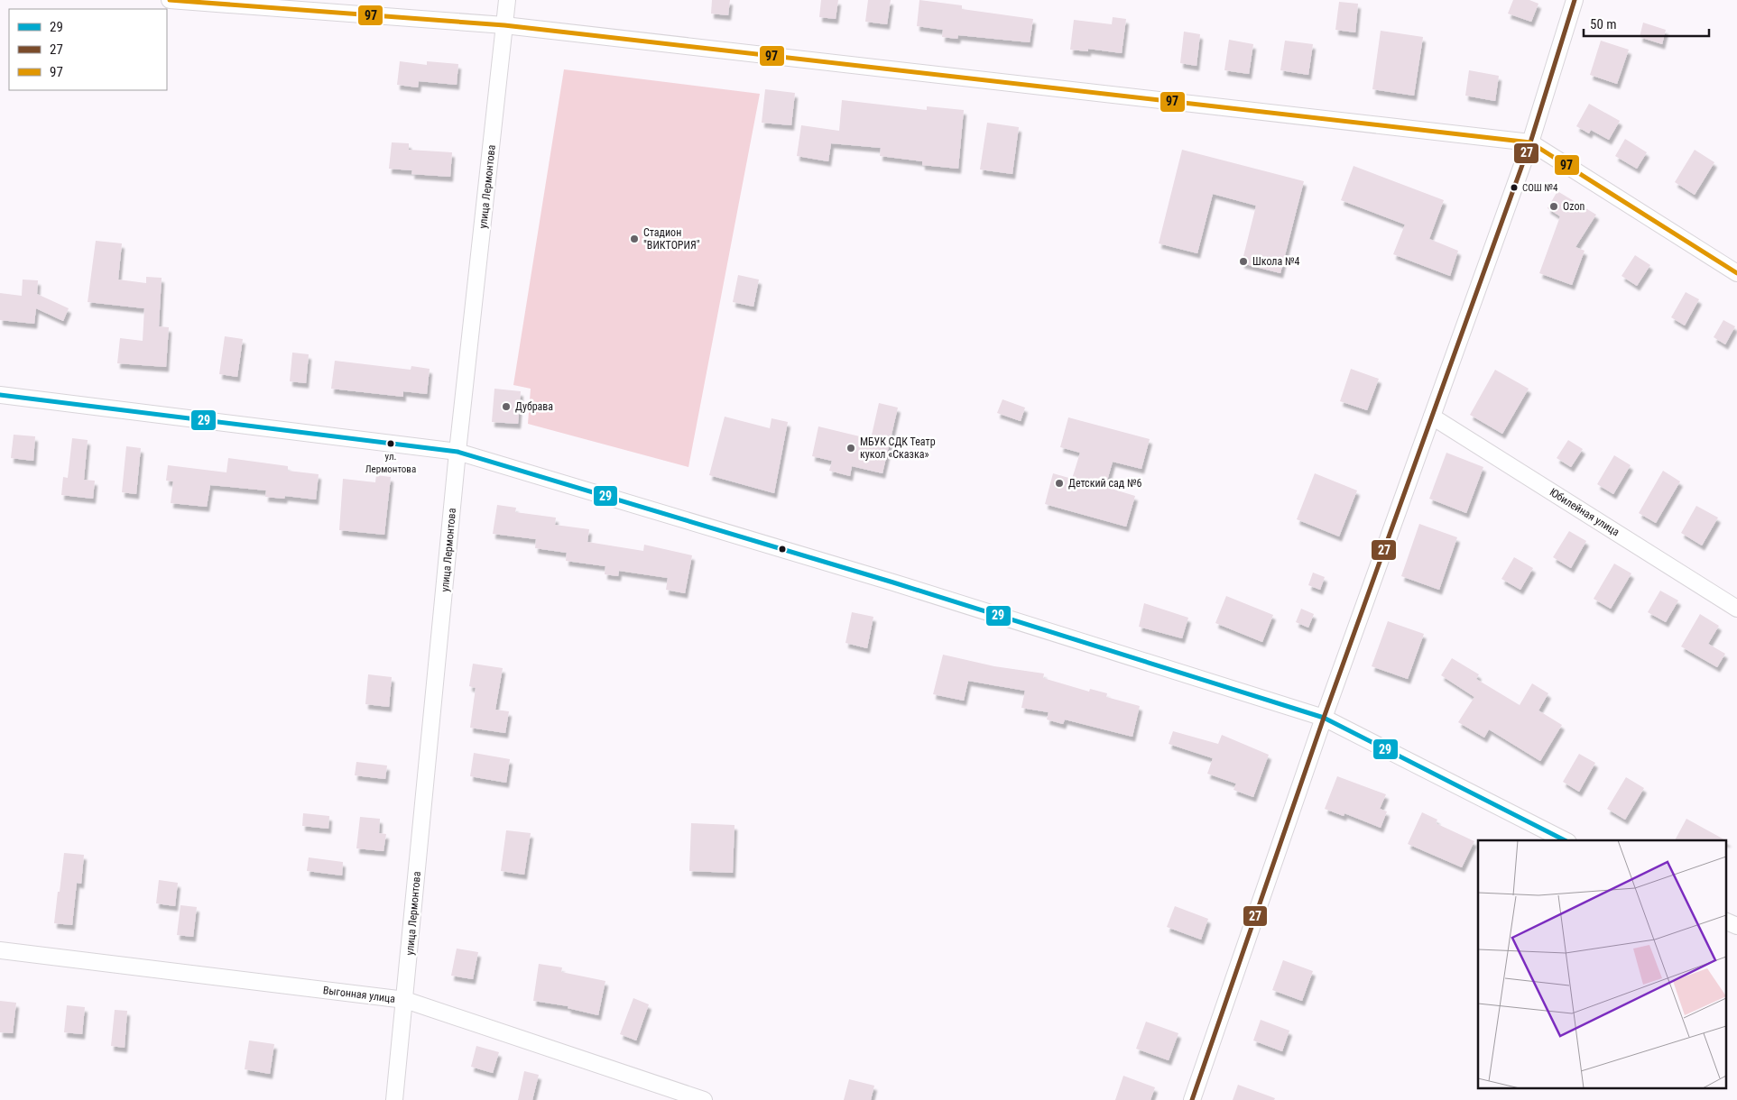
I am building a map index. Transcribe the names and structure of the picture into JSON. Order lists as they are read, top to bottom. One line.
{"streets":{"street":["улица Лермонтова","Юбилейная улица","Выгонная улица"]},"crossings":[["улица Лермонтова","Выгонная улица"]],"places":["СОШ №4","Ozon","Стадион \"ВИКТОРИЯ\"","Школа №4","Дубрава","ул. Лермонтова","МБУК СДК Театр кукол «Сказка»","Детский сад №6"],"lines":["transit line 27","transit line 97","transit line 29"],"legend":["29","27","97"],"scale_bar":"50 m"}
